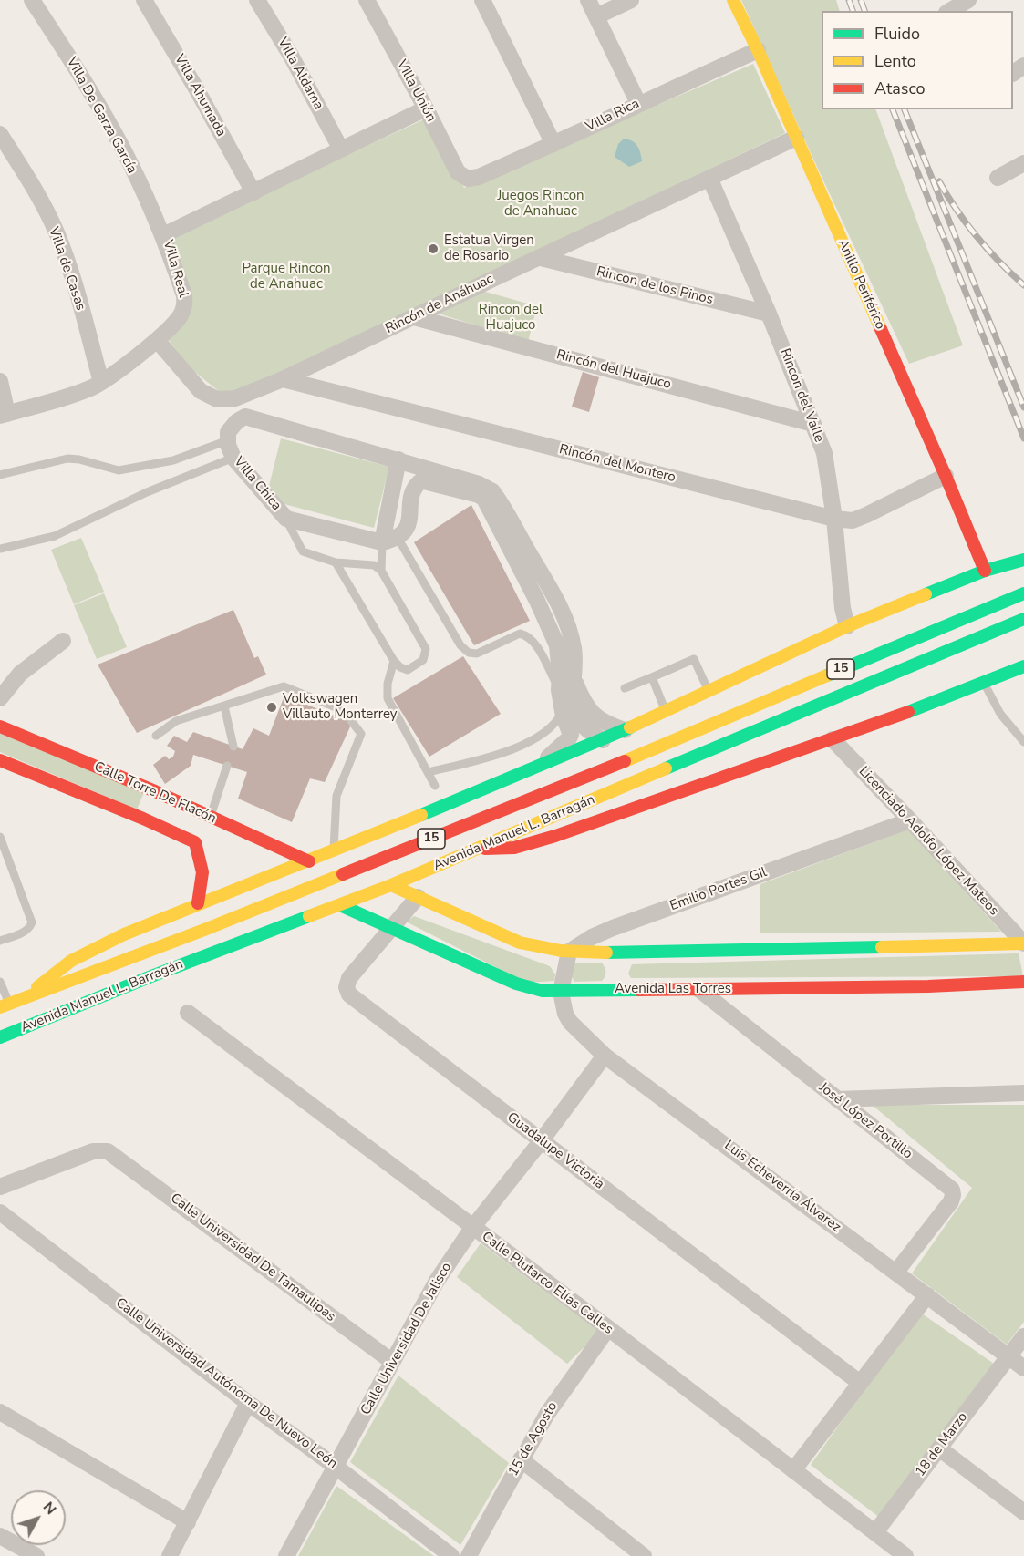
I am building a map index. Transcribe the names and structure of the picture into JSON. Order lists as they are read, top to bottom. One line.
{"streets":{"main road":["Anillo Periférico","15","Calle Torre De Flacón","Avenida Manuel L. Barragán","Avenida Las Torres"],"street":["Villa Aldama","Villa Unión","Villa Ahumada","Villa De Garza García","Villa Rica","Villa de Casas","Villa Real","Rincon de los Pinos","Rincón de Anáhuac","Rincón del Huajuco","Rincón del Valle","Rincón del Montero","Villa Chica","Licenciado Adolfo López Mateos","Emilio Portes Gil","José López Portillo","Guadalupe Victoria","Luis Echeverría Álvarez","Calle Universidad De Tamaulipas","Calle Plutarco Elías Calles","Calle Universidad De Jalisco","Calle Universidad Autónoma De Nuevo León","15 de Agosto","18 de Marzo"]},"crossings":[["Villa Aldama","Villa Real"],["Villa Unión","Villa Rica"],["Villa Unión","Villa Real"],["Villa Ahumada","Villa Real"],["Villa De Garza García","Villa Real"],["Villa Rica","Anillo Periférico"],["Villa de Casas","Villa Real"],["Villa Real","Rincón de Anáhuac"],["Anillo Periférico","Rincón de Anáhuac"],["Anillo Periférico","Rincón del Montero"],["Rincon de los Pinos","Rincón de Anáhuac"],["Rincon de los Pinos","Rincón del Valle"],["Rincón de Anáhuac","Rincón del Huajuco"],["Rincón de Anáhuac","Rincón del Valle"],["Rincón de Anáhuac","Rincón del Montero"],["Rincón del Huajuco","Rincón del Valle"],["Rincón del Valle","Rincón del Montero"],["Avenida Manuel L. Barragán","Avenida Las Torres"],["Licenciado Adolfo López Mateos","Emilio Portes Gil"],["Avenida Las Torres","José López Portillo"],["Avenida Las Torres","Guadalupe Victoria"],["Avenida Las Torres","Luis Echeverría Álvarez"],["José López Portillo","Luis Echeverría Álvarez"],["Guadalupe Victoria","Calle Universidad De Jalisco"],["Luis Echeverría Álvarez","Calle Universidad De Jalisco"],["Luis Echeverría Álvarez","18 de Marzo"],["Calle Universidad De Tamaulipas","Calle Universidad De Jalisco"],["Calle Plutarco Elías Calles","Calle Universidad De Jalisco"],["Calle Plutarco Elías Calles","15 de Agosto"],["Calle Plutarco Elías Calles","18 de Marzo"],["Calle Universidad De Jalisco","Calle Universidad Autónoma De Nuevo León"]],"parks":["Juegos Rincon de Anahuac","Parque Rincon de Anahuac","Rincon del Huajuco"],"places":["Estatua Virgen de Rosario","Volkswagen Villauto Monterrey"],"legend":["Fluido","Lento","Atasco"],"north":"top right"}
